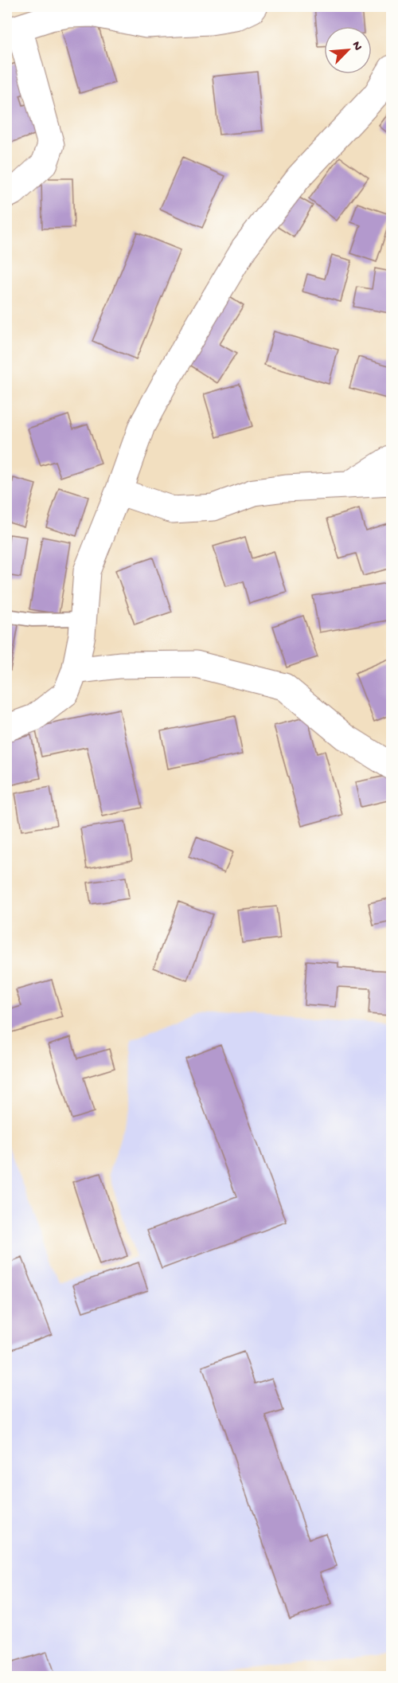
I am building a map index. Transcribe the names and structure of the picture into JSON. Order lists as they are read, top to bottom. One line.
{"north":"top right"}
